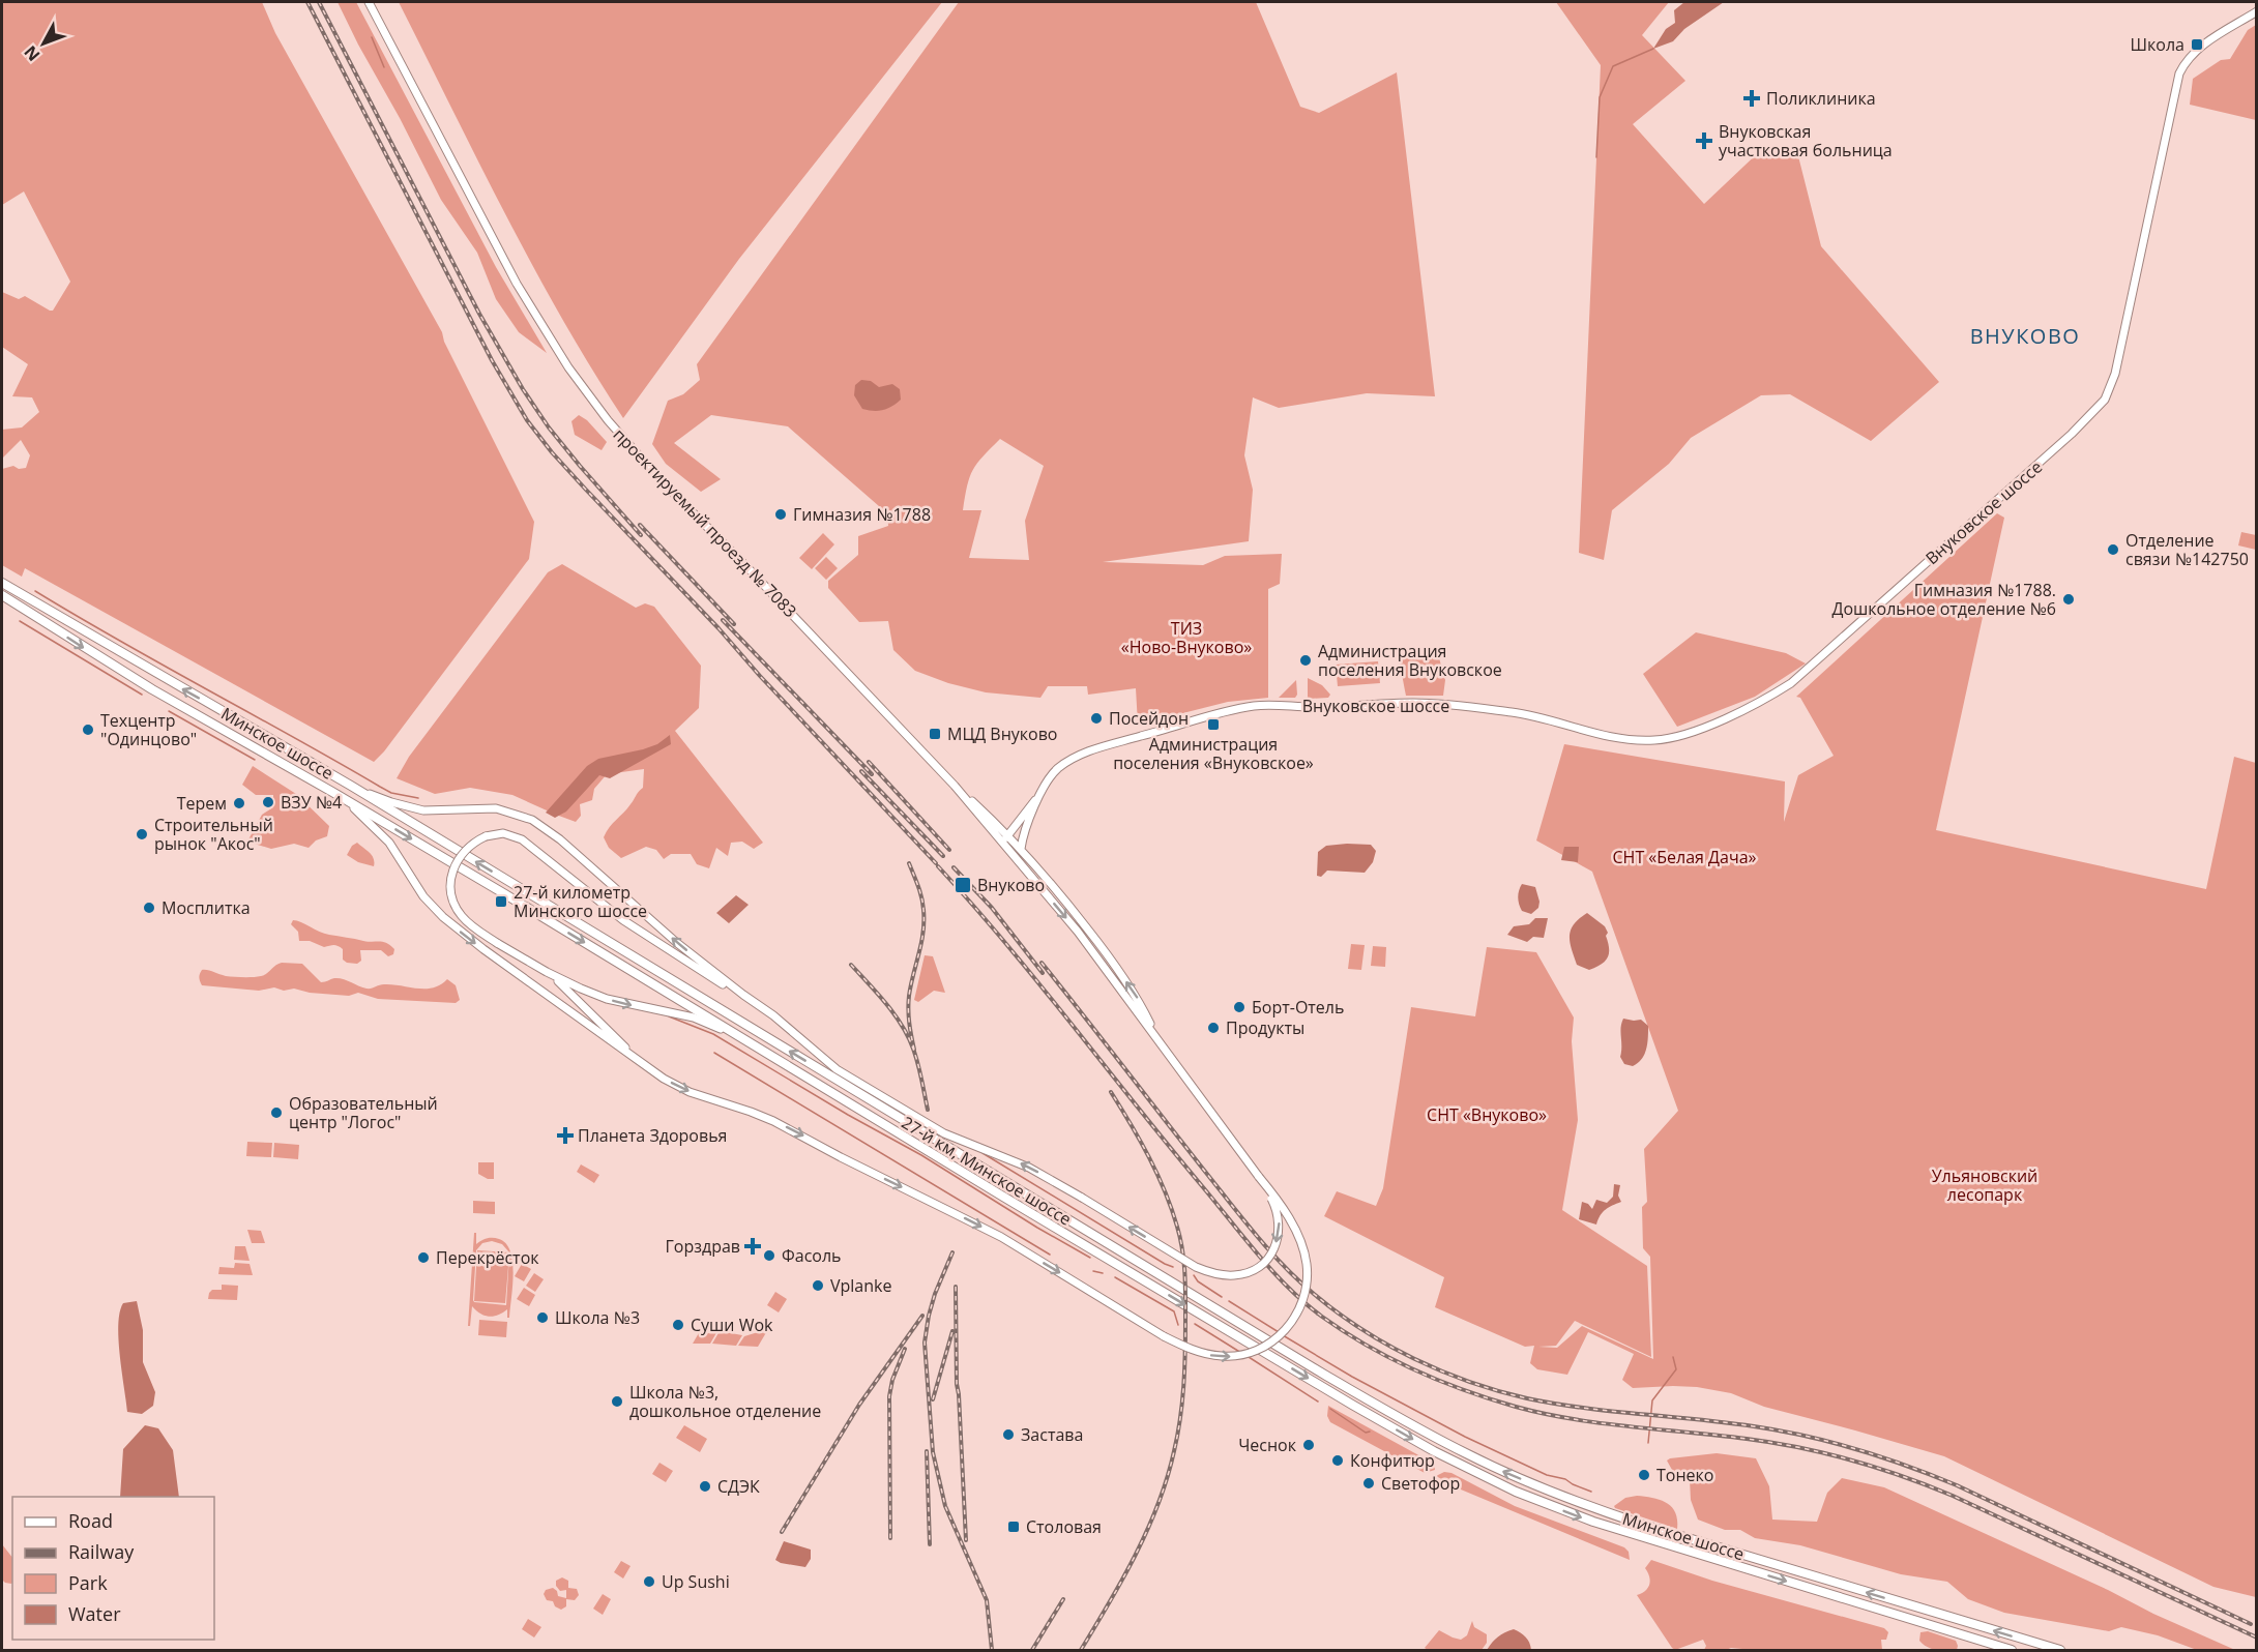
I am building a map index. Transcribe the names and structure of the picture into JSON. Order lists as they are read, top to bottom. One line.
{"streets":{"highway":["Минское шоссе","27-й км, Минское шоссе"],"main road":["Внуковское шоссе","проектируемый проезд № 7083"]},"crossings":[["Внуковское шоссе","проектируемый проезд № 7083"],["Минское шоссе","27-й км, Минское шоссе"]],"districts":["ВНУКОВО"],"parks":["ТИЗ «Ново-Внуково»","СНТ «Белая Дача»","СНТ «Внуково»","Ульяновский лесопарк"],"places":{"transit":["Школа","Администрация поселения «Внуковское»","МЦД Внуково","Внуково","27-й километр Минского шоссе","Столовая"],"health":["Поликлиника","Внуковская участковая больница","Планета Здоровья","Горздрав"],"other":["Гимназия №1788","Отделение связи №142750","Гимназия №1788. Дошкольное отделение №6","Администрация поселения Внуковское","Посейдон","Техцентр \"Одинцово\"","ВЗУ №4","Терем","Строительный рынок \"Акос\"","Мосплитка","Борт-Отель","Продукты","Образовательный центр \"Логос\"","Фасоль","Перекрёсток","Vplanke","Школа №3","Суши Wok","Школа №3, дошкольное отделение","Застава","Чеснок","Конфитюр","Тонеко","Светофор","СДЭК","Up Sushi"]},"legend":["Road","Railway","Park","Water"],"north":"bottom left"}
